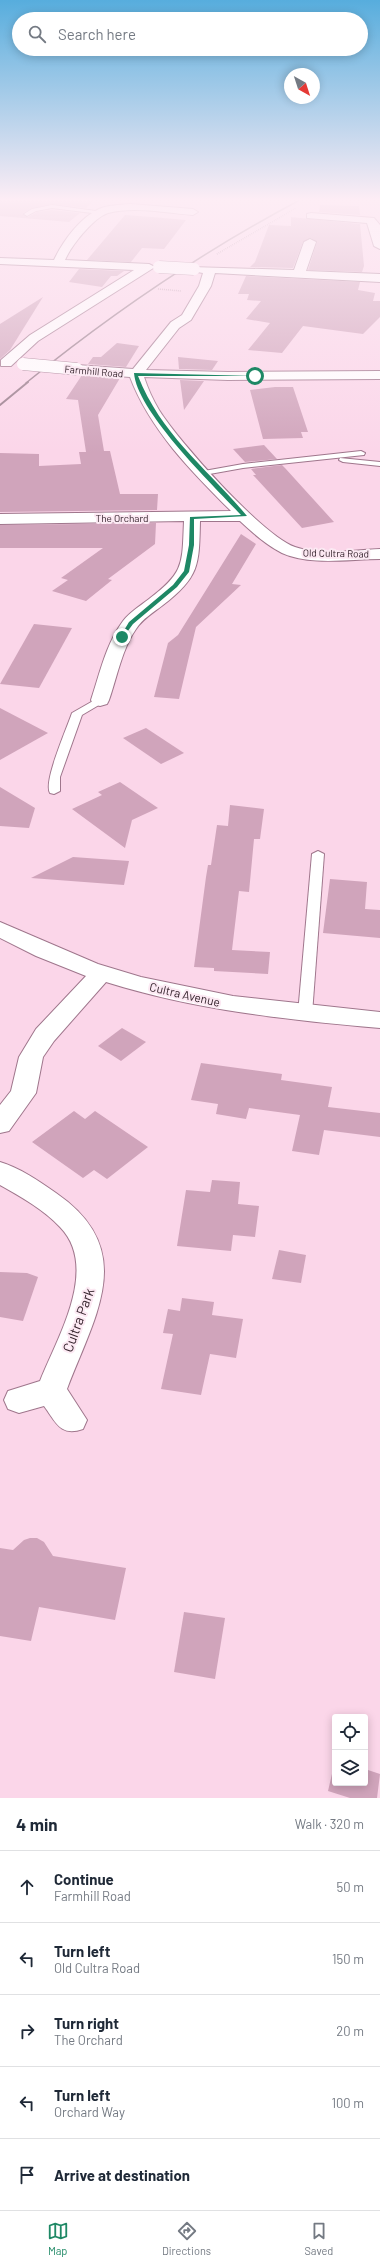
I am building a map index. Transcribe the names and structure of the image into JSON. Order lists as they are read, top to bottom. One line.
{"streets":{"street":["Farmhill Road","The Orchard","Old Cultra Road","Cultra Avenue","Cultra Park"]},"crossings":[["Farmhill Road","Old Cultra Road"],["The Orchard","Old Cultra Road"]],"north":"bottom right","page":{"search":"Search here","heading":["4 min","Walk · 320 m"],"list":[["Continue","Farmhill Road","50 m"],["Turn left","Old Cultra Road","150 m"],["Turn right","The Orchard","20 m"],["Turn left","Orchard Way","100 m"],"Arrive at destination"],"nav":["Map","Directions","Saved"]}}
